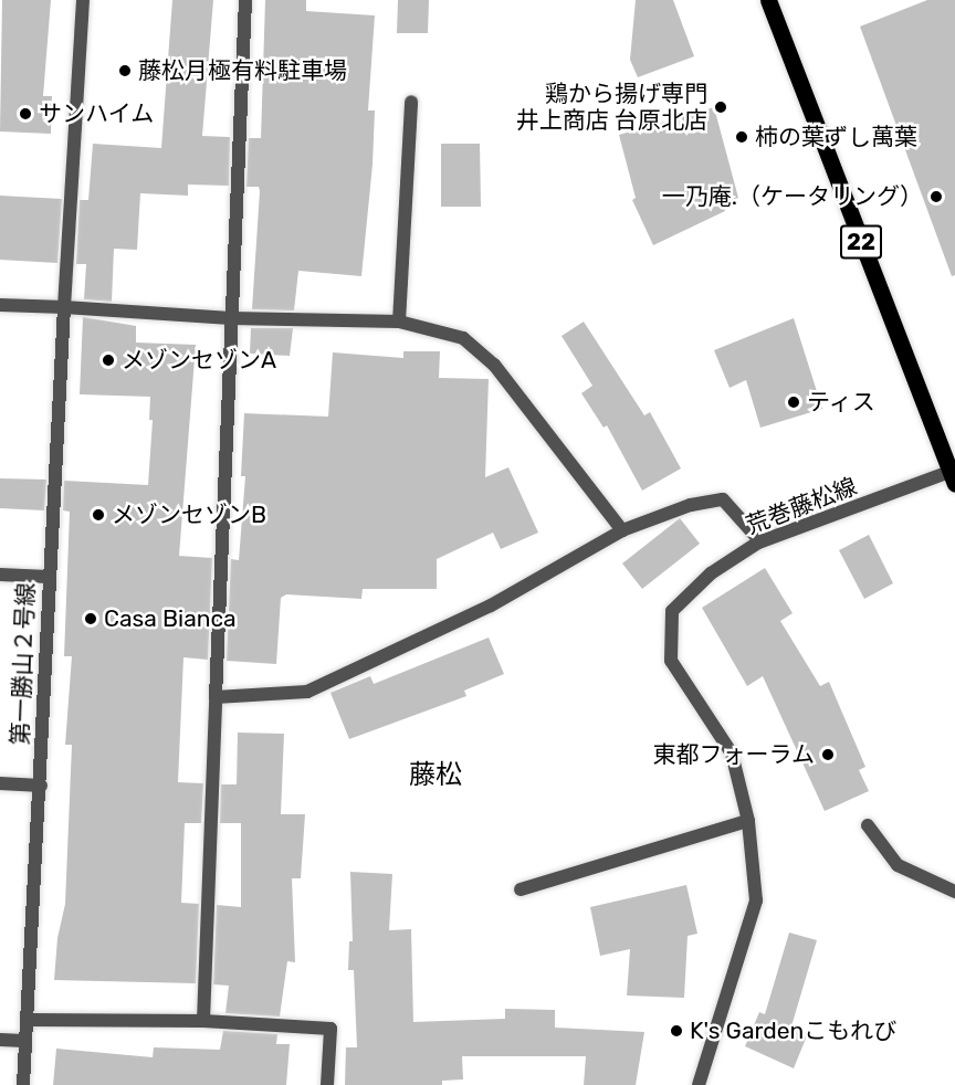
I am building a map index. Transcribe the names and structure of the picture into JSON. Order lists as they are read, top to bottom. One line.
{"streets":{"main road":["22"],"street":["荒巻藤松線","第一勝山２号線"]},"crossings":[["22","荒巻藤松線"]],"districts":["藤松"],"places":["藤松月極有料駐車場","鶏から揚げ専門 井上商店 台原北店","サンハイム","柿の葉ずし萬葉","一乃庵.（ケータリング）","メゾンセゾンA","ティス","メゾンセゾンB","Casa Bianca","東都フォーラム","K's Gardenこもれび"]}
